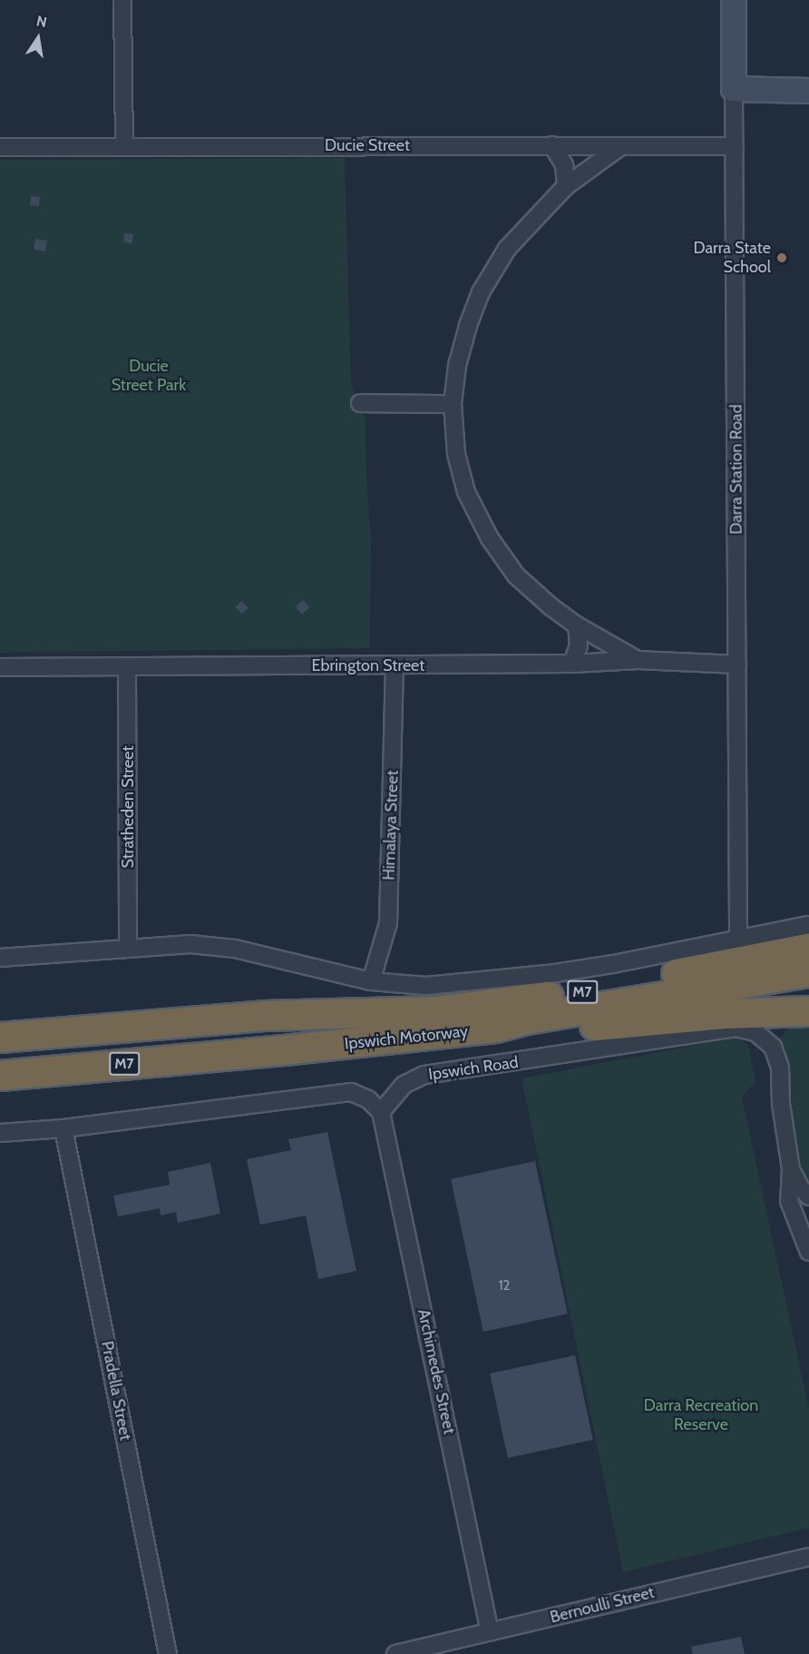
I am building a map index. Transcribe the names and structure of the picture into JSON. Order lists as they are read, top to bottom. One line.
{"streets":{"highway":["M7","Ipswich Motorway"],"street":["Ducie Street","Darra Station Road","Ebrington Street","Stratheden Street","Himalaya Street","Ipswich Road","Archimedes Street","Pradella Street","Bernoulli Street"]},"crossings":[["Ducie Street","Darra Station Road"],["Darra Station Road","Ebrington Street"],["Ebrington Street","Stratheden Street"],["Ebrington Street","Himalaya Street"],["Ipswich Road","Archimedes Street"],["Archimedes Street","Bernoulli Street"]],"parks":["Ducie Street Park","Darra Recreation Reserve"],"places":["Darra State School"],"house_numbers":["12"],"north":"top"}
